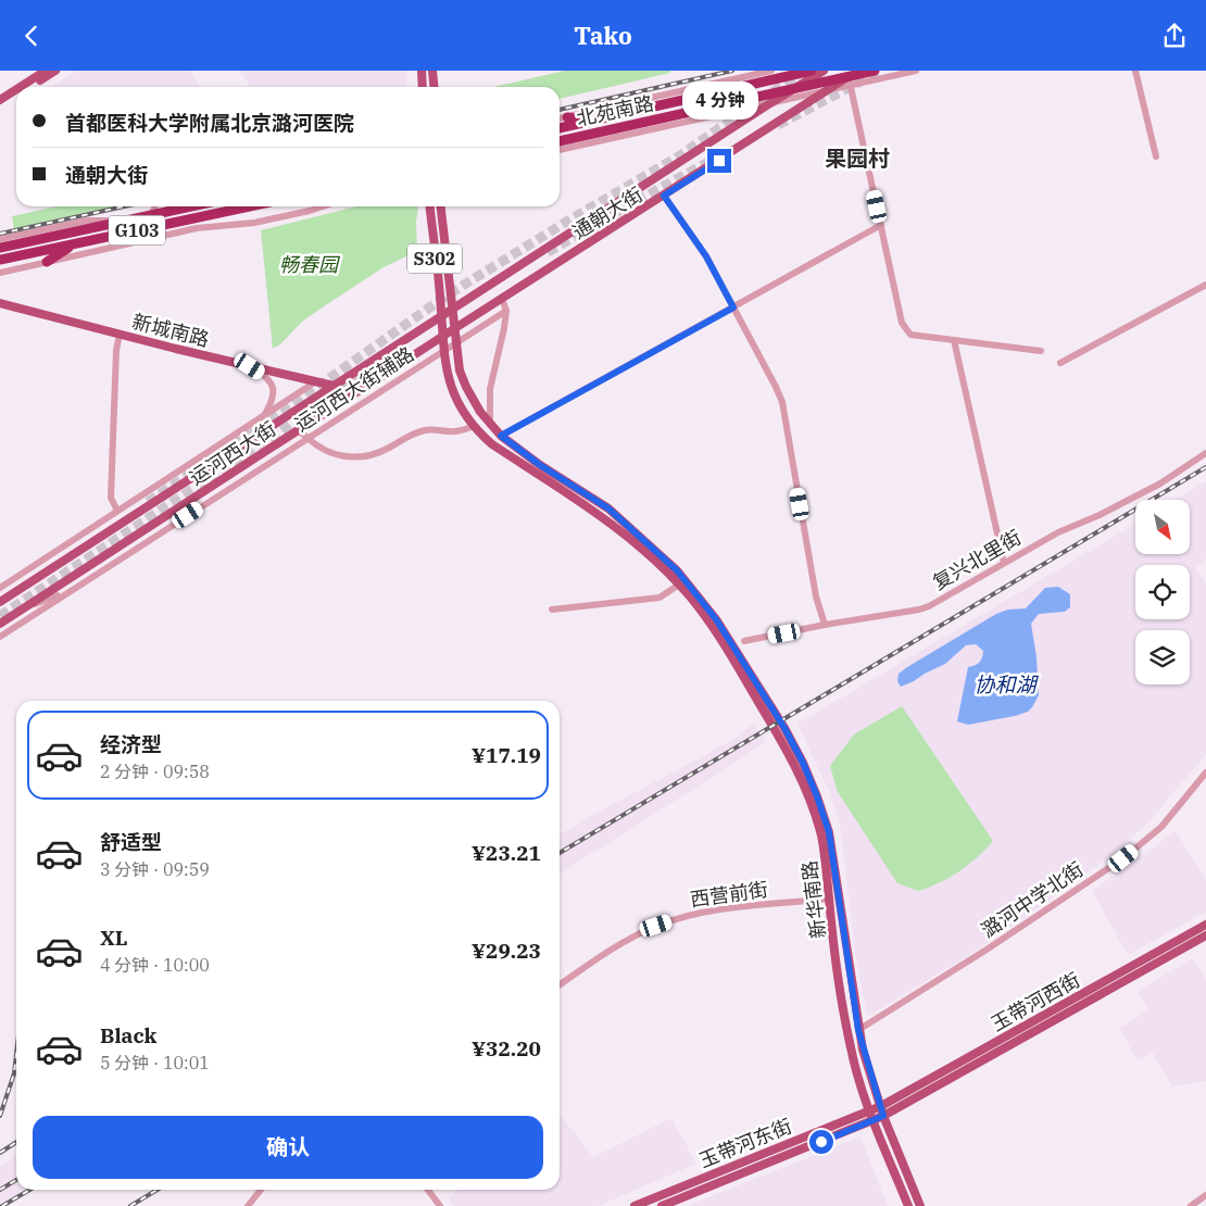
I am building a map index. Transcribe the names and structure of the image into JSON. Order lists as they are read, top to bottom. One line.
{"streets":{"highway":["北苑南路","G103"],"main road":["通朝大街","S302","新城南路","运河西大街","新华南路","玉带河西街","玉带河东街"],"street":["运河西大街辅路","复兴北里街","西营前街","潞河中学北街"]},"crossings":[["北苑南路","通朝大街"],["通朝大街","S302"],["通朝大街","运河西大街"],["通朝大街","新华南路"],["S302","运河西大街"],["S302","新华南路"],["新城南路","运河西大街辅路"],["新城南路","运河西大街"],["运河西大街辅路","新华南路"],["运河西大街","新华南路"],["西营前街","新华南路"],["新华南路","潞河中学北街"],["新华南路","玉带河西街"],["新华南路","玉带河东街"],["玉带河西街","玉带河东街"]],"districts":["果园村"],"water":["协和湖"],"parks":["畅春园"],"north":"bottom right","page":{"header":"Tako","bubble":"4 分钟","banner":["首都医科大学附属北京潞河医院","通朝大街"],"list":[{"name":"经济型","note":"2 分钟 · 09:58","value":"¥17.19"},{"name":"舒适型","note":"3 分钟 · 09:59","value":"¥23.21"},{"name":"XL","note":"4 分钟 · 10:00","value":"¥29.23"},{"name":"Black","note":"5 分钟 · 10:01","value":"¥32.20"}],"buttons":"确认"}}
